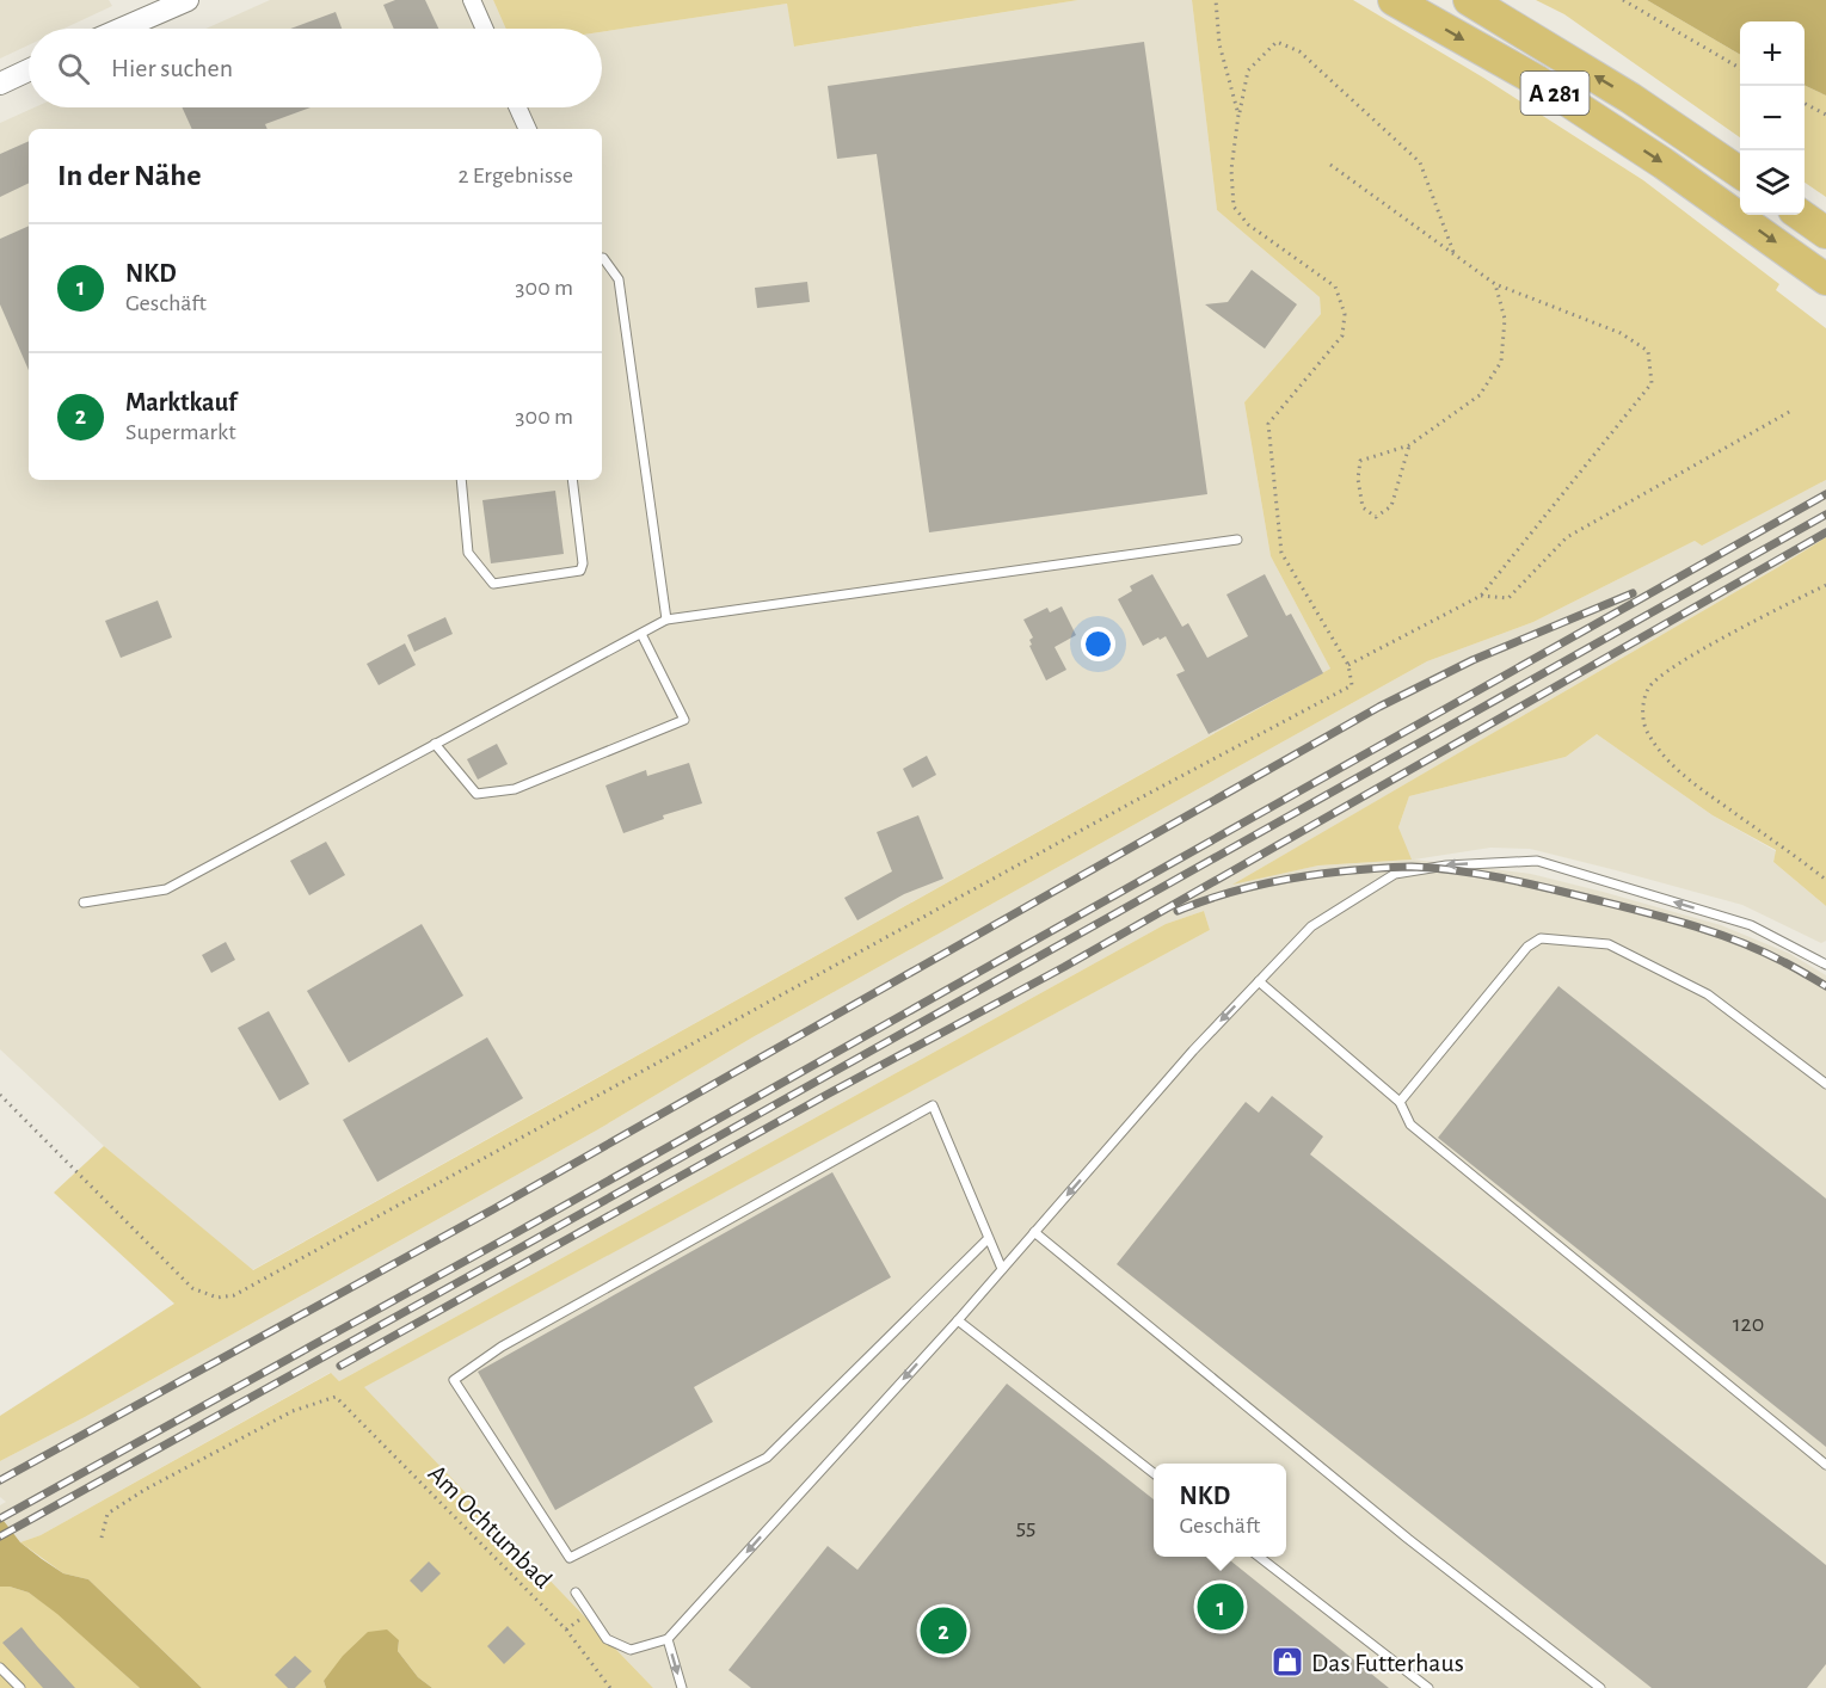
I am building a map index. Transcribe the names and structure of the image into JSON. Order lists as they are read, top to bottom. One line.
{"streets":{"highway":["A 281"],"path":["Am Ochtumbad"]},"places":{"shop":["Das Futterhaus"]},"house_numbers":["120","55"],"page":{"map_buttons":["+","−"],"search":"Hier suchen","heading":["In der Nähe","2 Ergebnisse"],"list":[{"mark":"1","name":"NKD","note":"Geschäft","value":"300 m"},{"mark":"2","name":"Marktkauf","note":"Supermarkt","value":"300 m"}],"popup":["NKD","Geschäft"],"pins":["1","2"]}}
